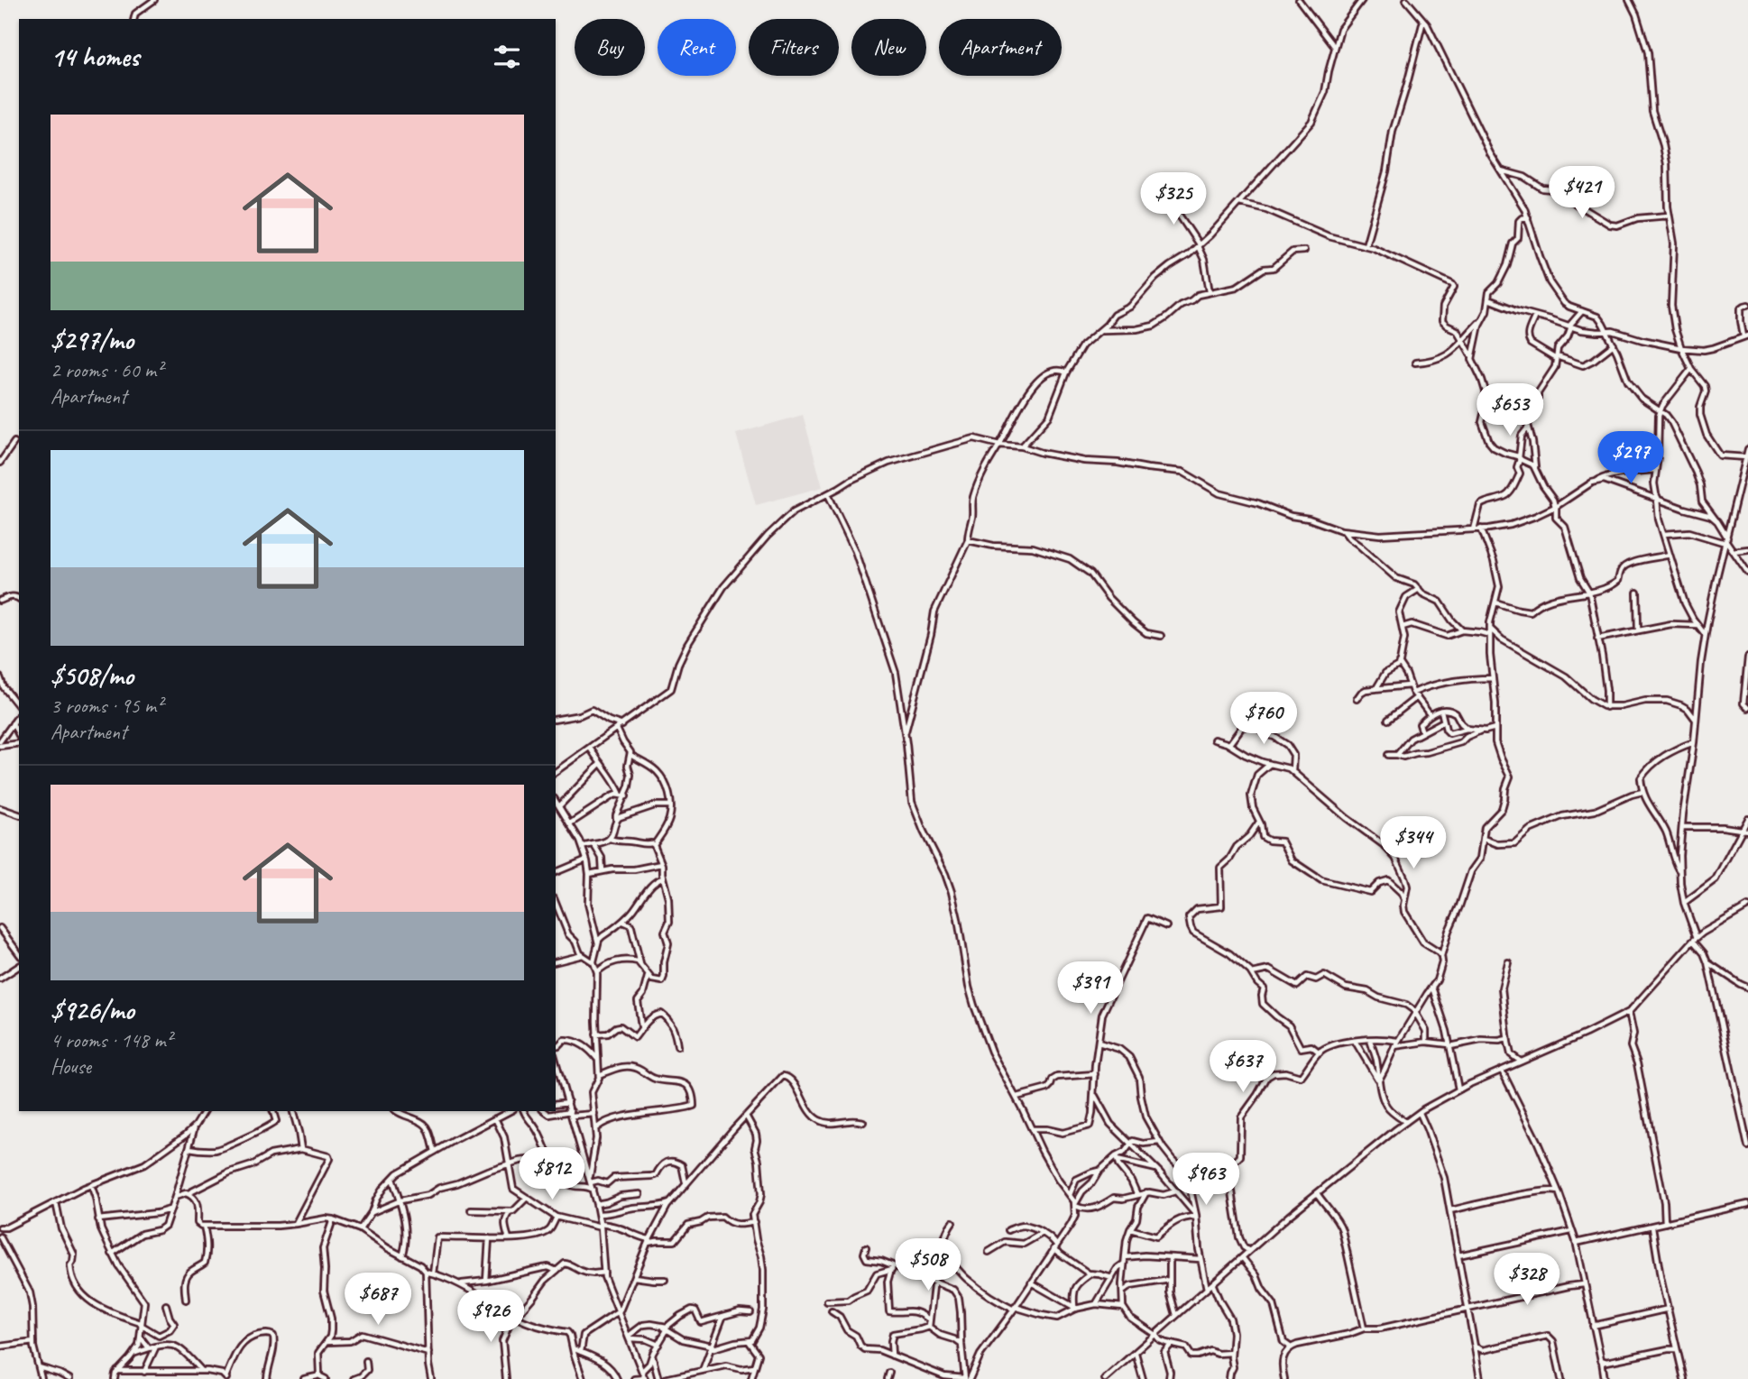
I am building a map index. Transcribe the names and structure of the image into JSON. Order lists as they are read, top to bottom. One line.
{"page":{"chip":["Buy","Rent","Filters","New","Apartment"],"heading":"14 homes","list":[{"name":"$297/mo","note":"2 rooms · 60 m² · Apartment"},{"name":"$508/mo","note":"3 rooms · 95 m² · Apartment"},{"name":"$926/mo","note":"4 rooms · 148 m² · House"}],"price":["$421","$325","$653","$297","$760","$344","$391","$637","$812","$963","$508","$328","$687","$926"]}}
